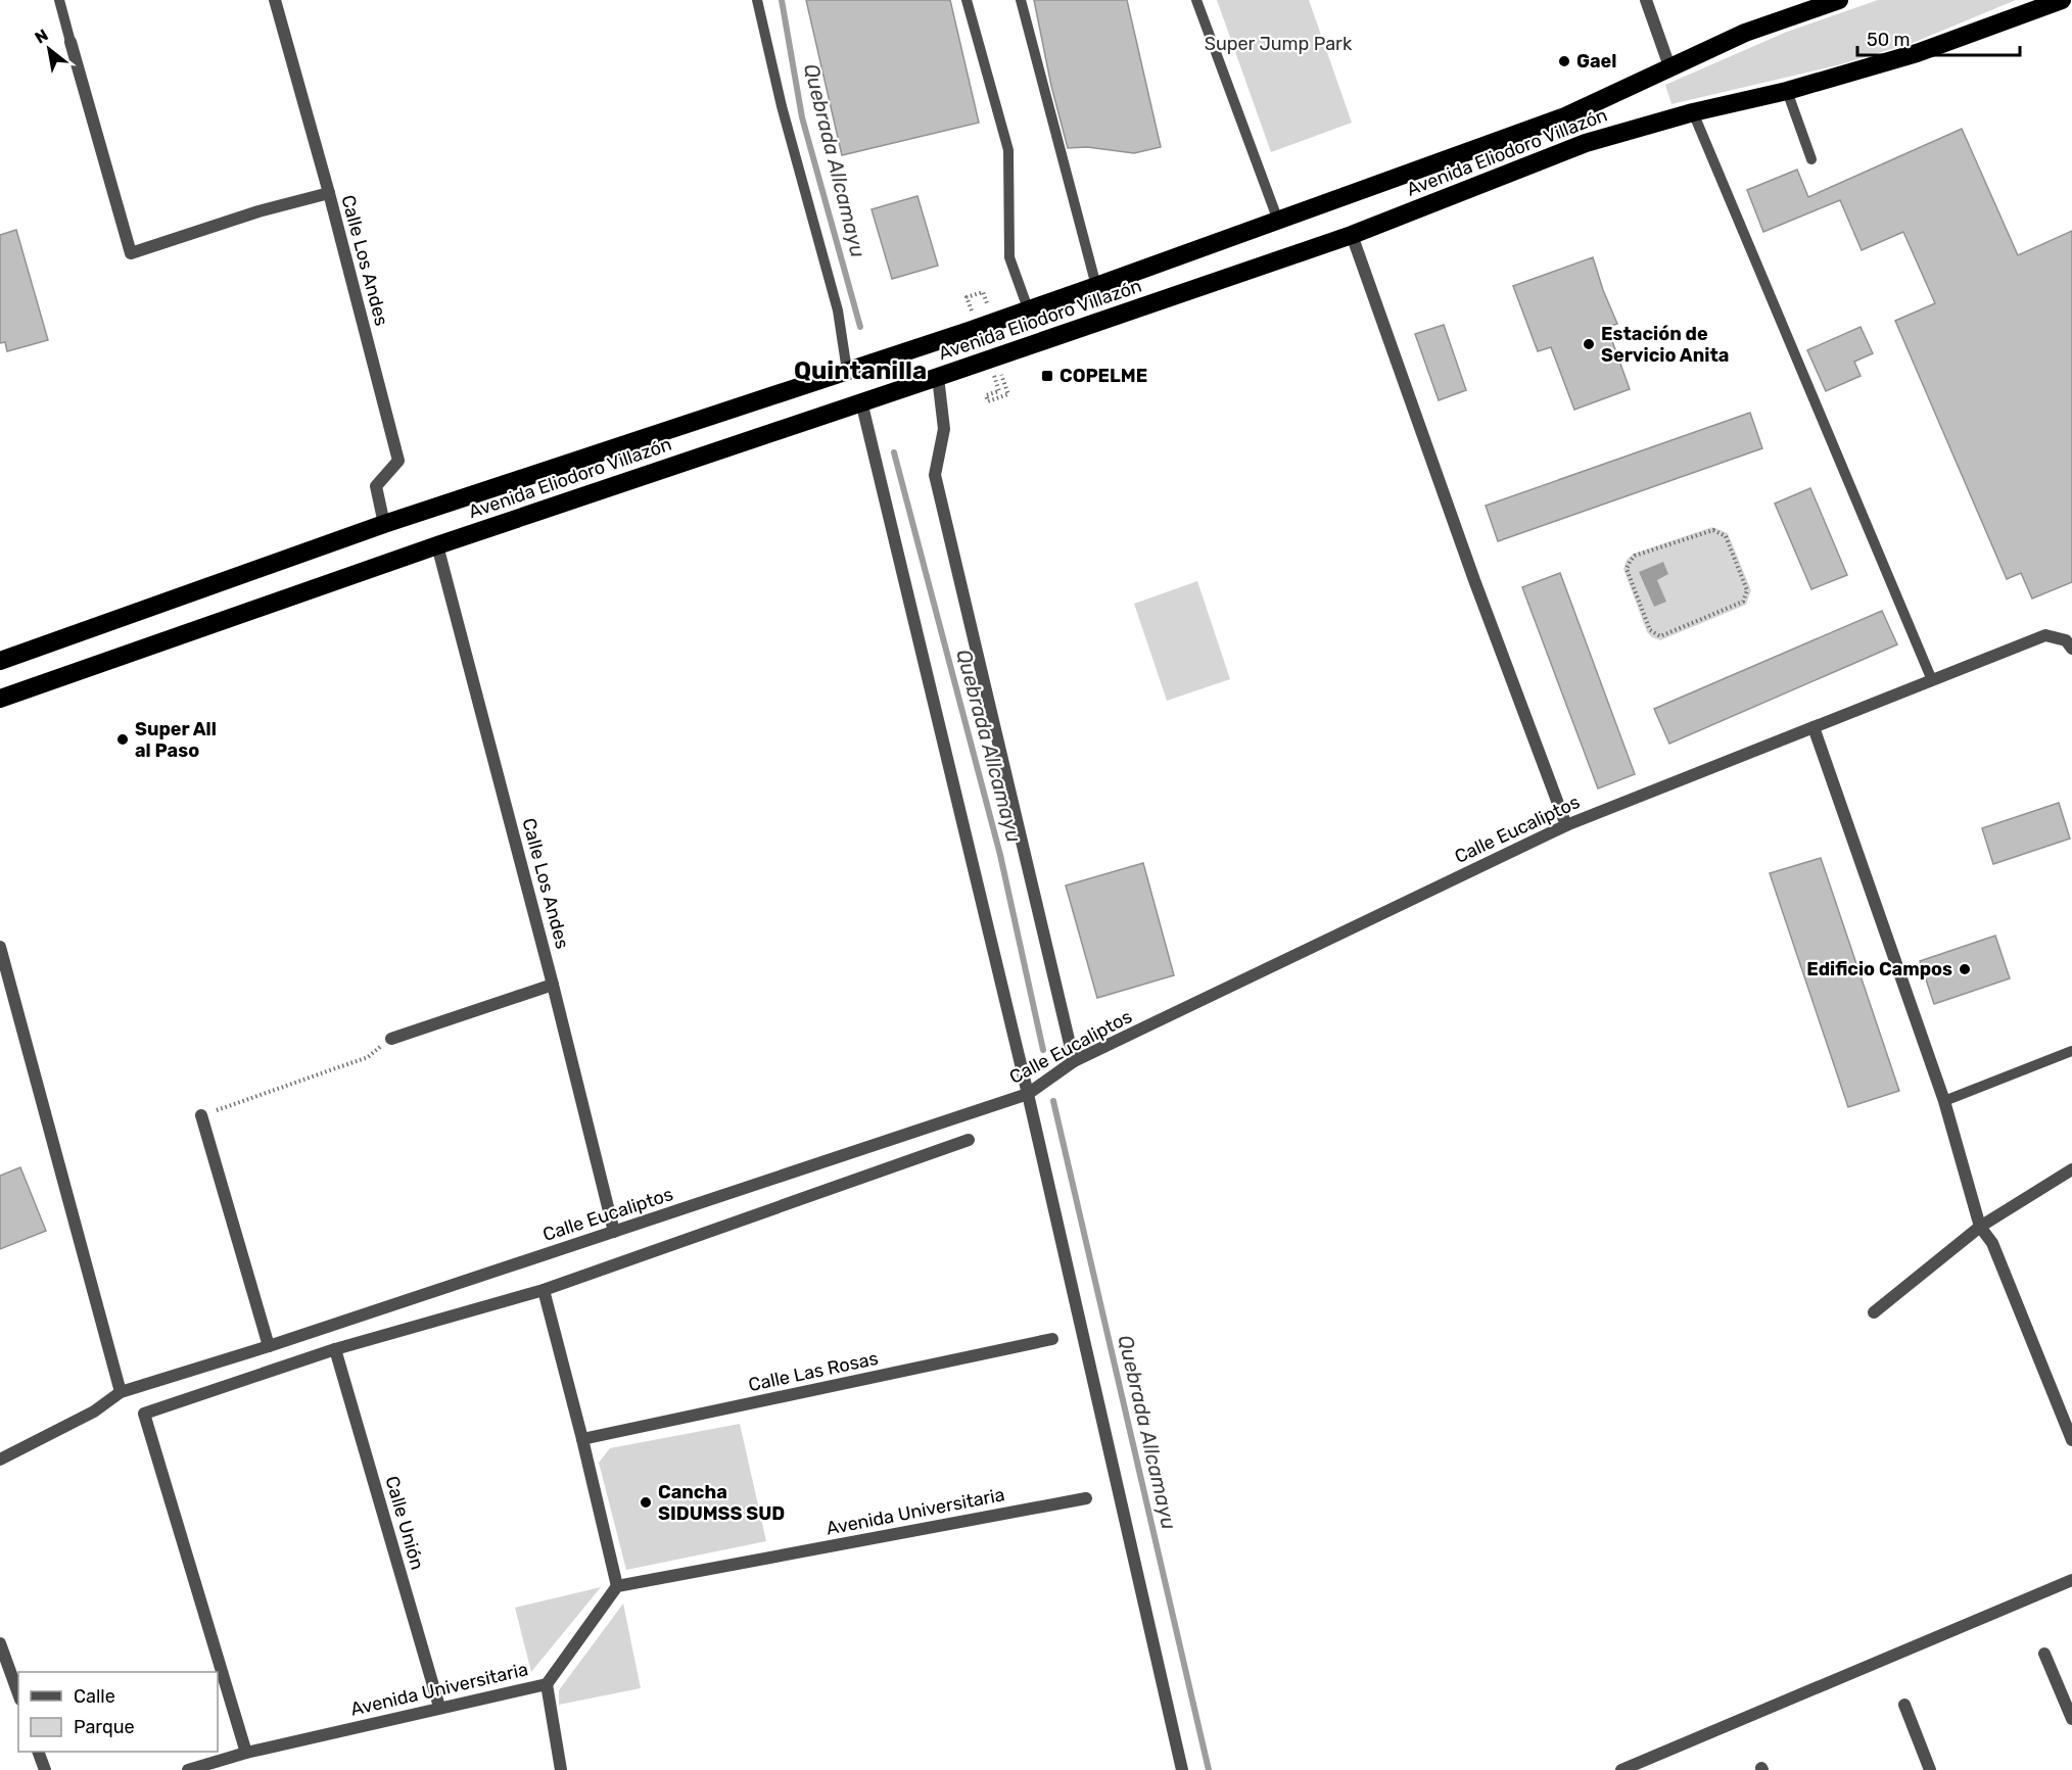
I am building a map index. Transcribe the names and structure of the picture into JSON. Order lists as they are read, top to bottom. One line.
{"streets":{"highway":["Avenida Eliodoro Villazón"],"street":["Calle Los Andes","Calle Eucaliptos","Calle Las Rosas","Avenida Universitaria","Calle Unión"]},"crossings":[["Avenida Eliodoro Villazón","Calle Los Andes"],["Calle Los Andes","Calle Eucaliptos"],["Avenida Universitaria","Calle Unión"]],"districts":["Quintanilla"],"water":["Quebrada Allcamayu"],"parks":["Super Jump Park"],"places":{"other":["Gael","Estación de Servicio Anita","Super All al Paso","Edificio Campos","Cancha SIDUMSS SUD"],"transit":["COPELME"]},"legend":["Calle","Parque"],"scale_bar":"50 m","north":"top left"}
